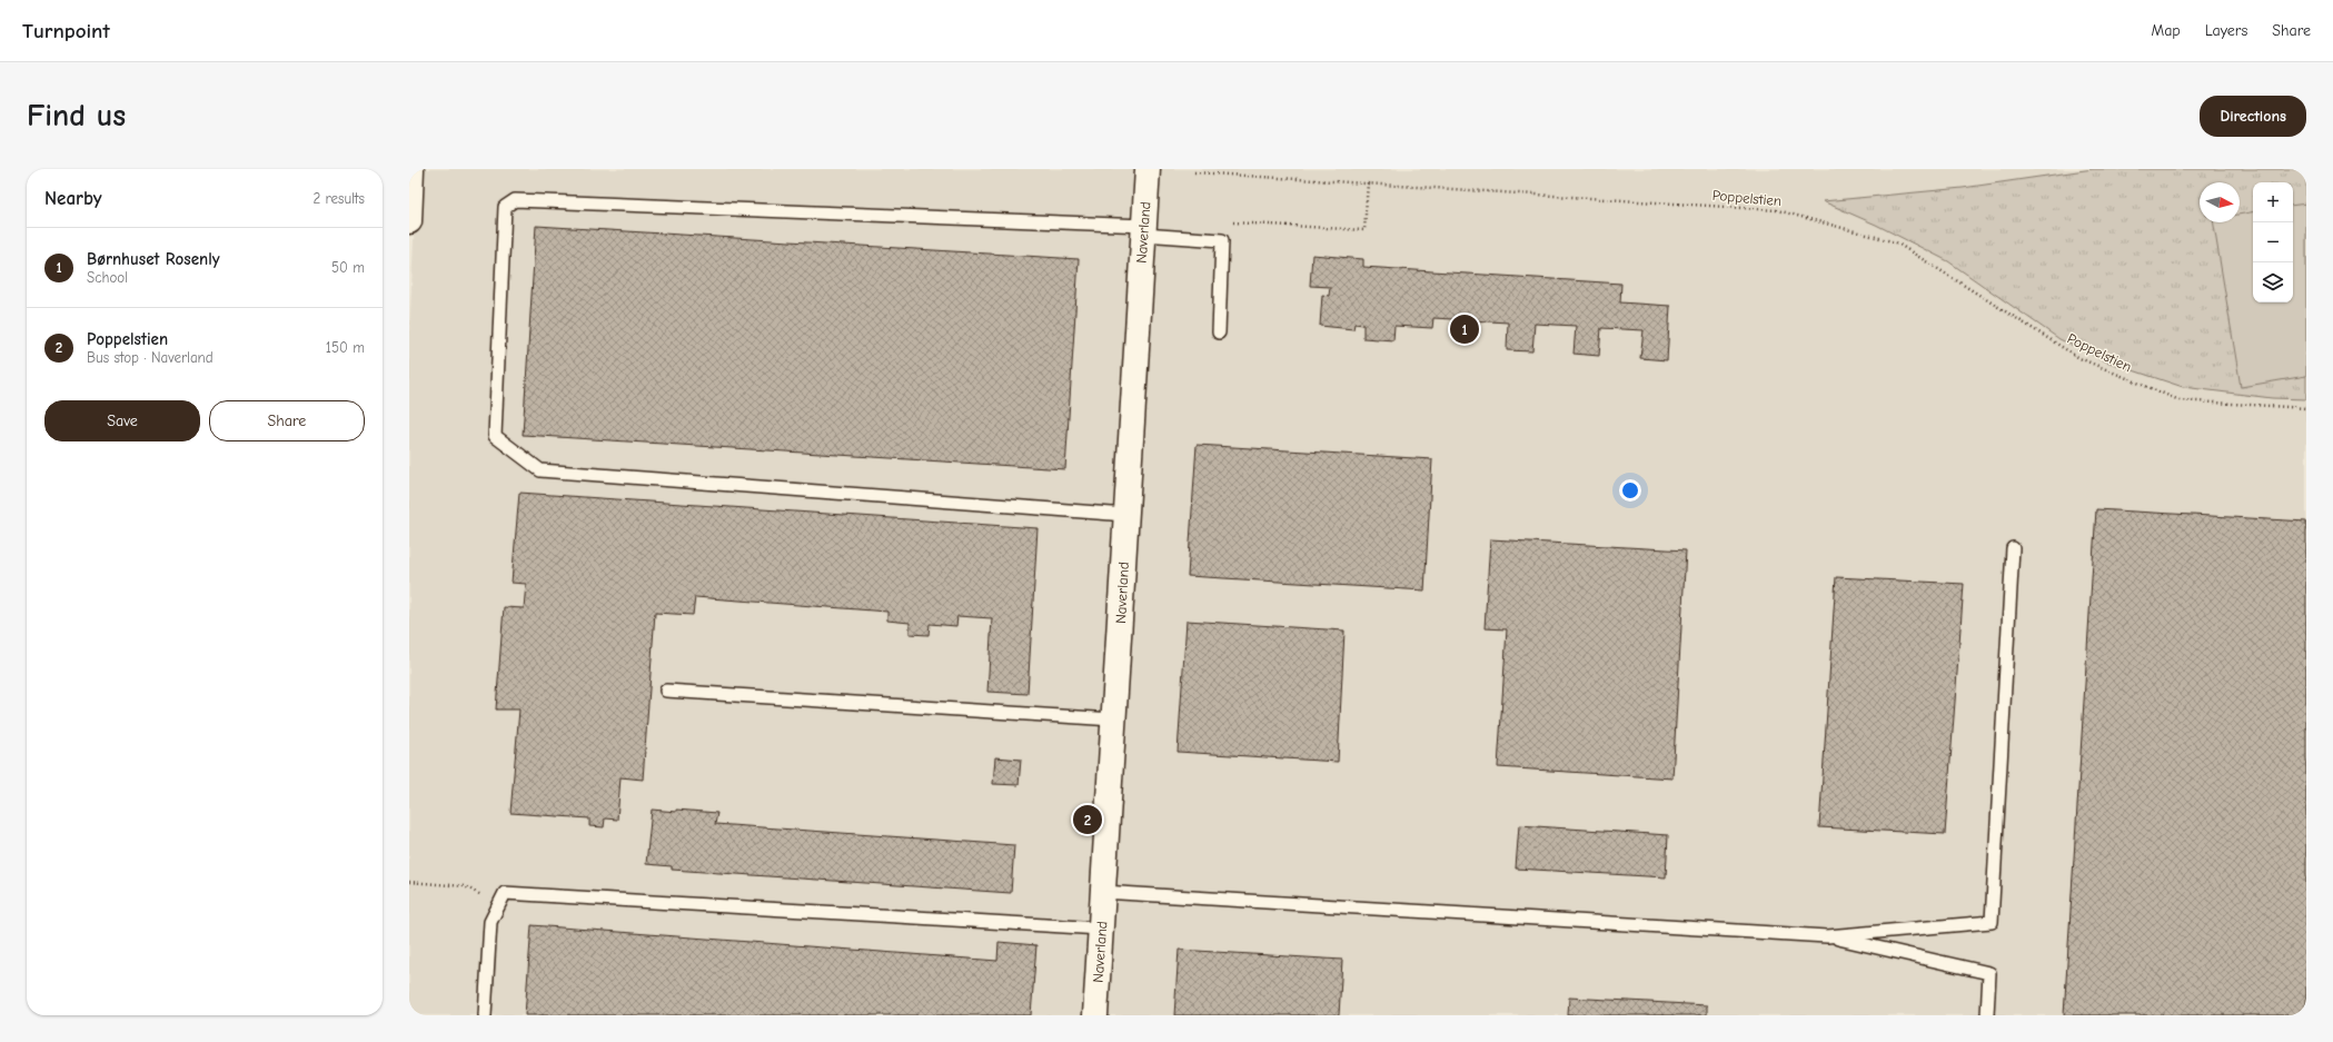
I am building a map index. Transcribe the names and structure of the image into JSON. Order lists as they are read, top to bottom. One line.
{"streets":{"street":["Naverland"],"path":["Poppelstien"]},"north":"right","page":{"header":"Turnpoint","nav":["Map","Layers","Share"],"buttons":["Directions",["Save","Share"]],"title":"Find us","heading":["Nearby","2 results"],"map_buttons":["+","−"],"list":[{"mark":"1","name":"Børnhuset Rosenly","note":"School","value":"50 m"},{"mark":"2","name":"Poppelstien","note":"Bus stop · Naverland","value":"150 m"}],"pins":["1","2"]}}
